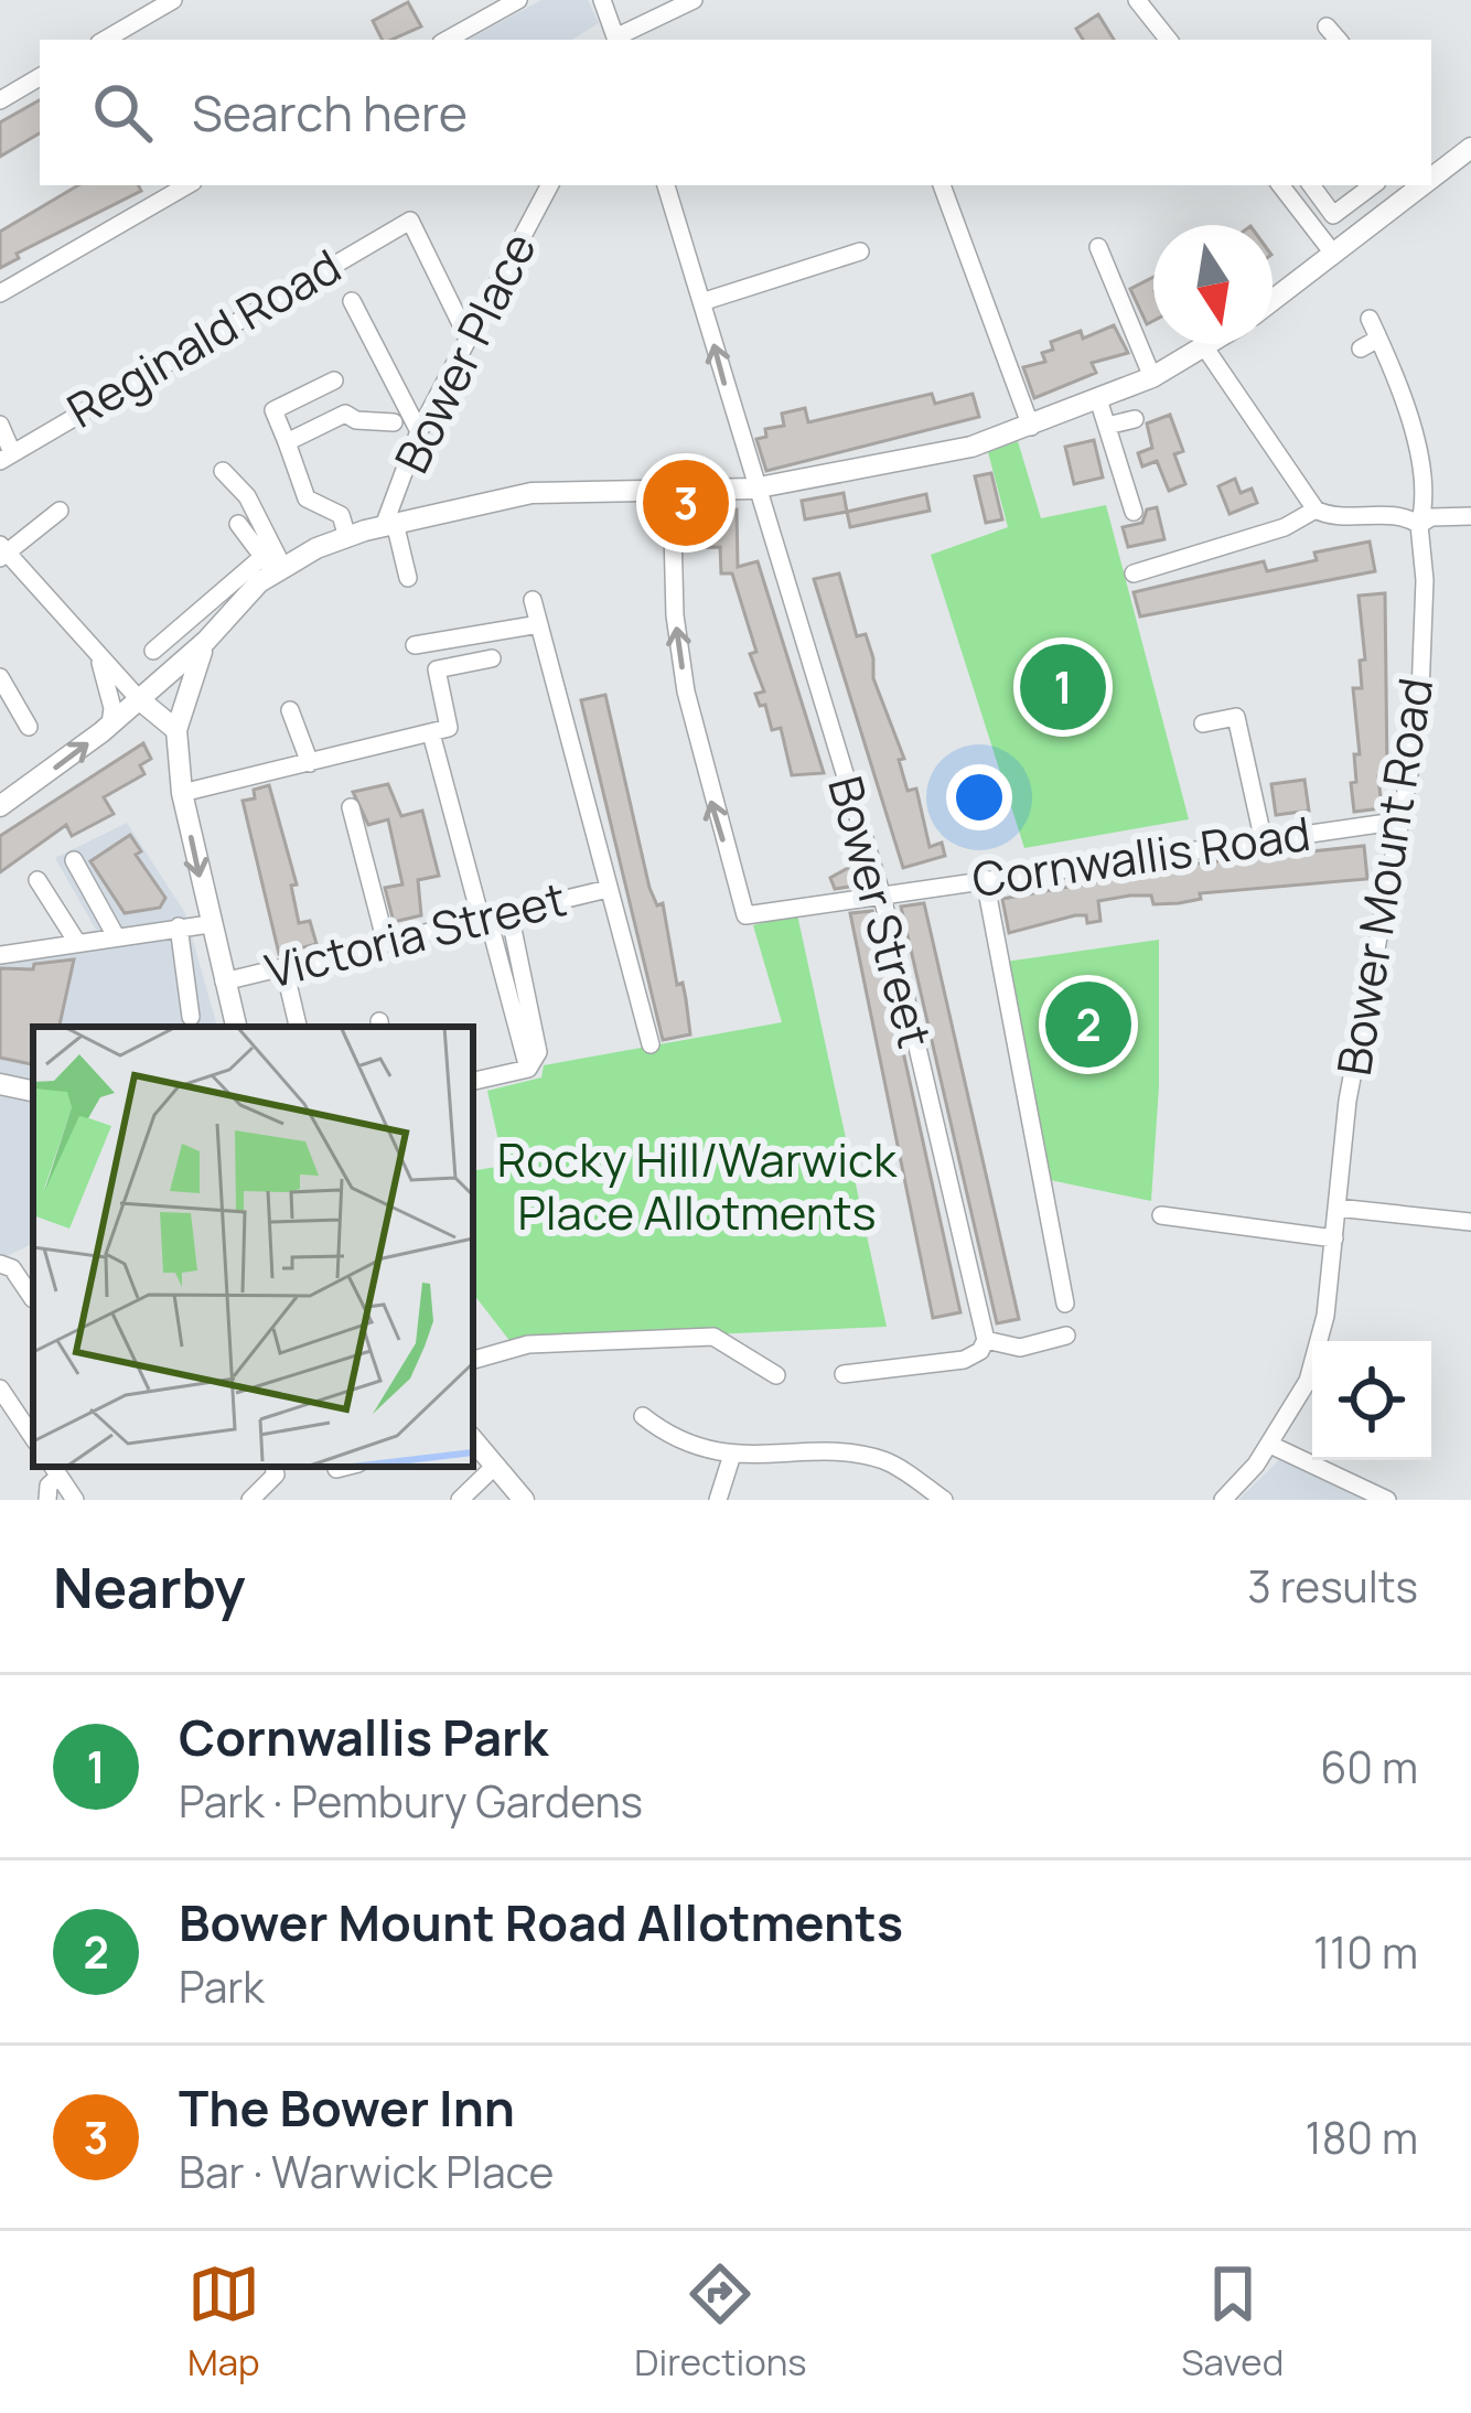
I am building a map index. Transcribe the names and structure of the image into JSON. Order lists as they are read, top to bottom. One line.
{"streets":{"street":["Reginald Road","Bower Place","Cornwallis Road","Bower Mount Road","Bower Street","Victoria Street"]},"crossings":[["Reginald Road","Bower Place"],["Cornwallis Road","Bower Mount Road"],["Cornwallis Road","Bower Street"]],"one_way":["Cornwallis Road"],"parks":["Rocky Hill/Warwick Place Allotments"],"north":"bottom","page":{"search":"Search here","pins":["3","1","2"],"heading":["Nearby","3 results"],"list":[{"mark":"1","name":"Cornwallis Park","note":"Park · Pembury Gardens","value":"60 m"},{"mark":"2","name":"Bower Mount Road Allotments","note":"Park","value":"110 m"},{"mark":"3","name":"The Bower Inn","note":"Bar · Warwick Place","value":"180 m"}],"nav":["Map","Directions","Saved"]}}
